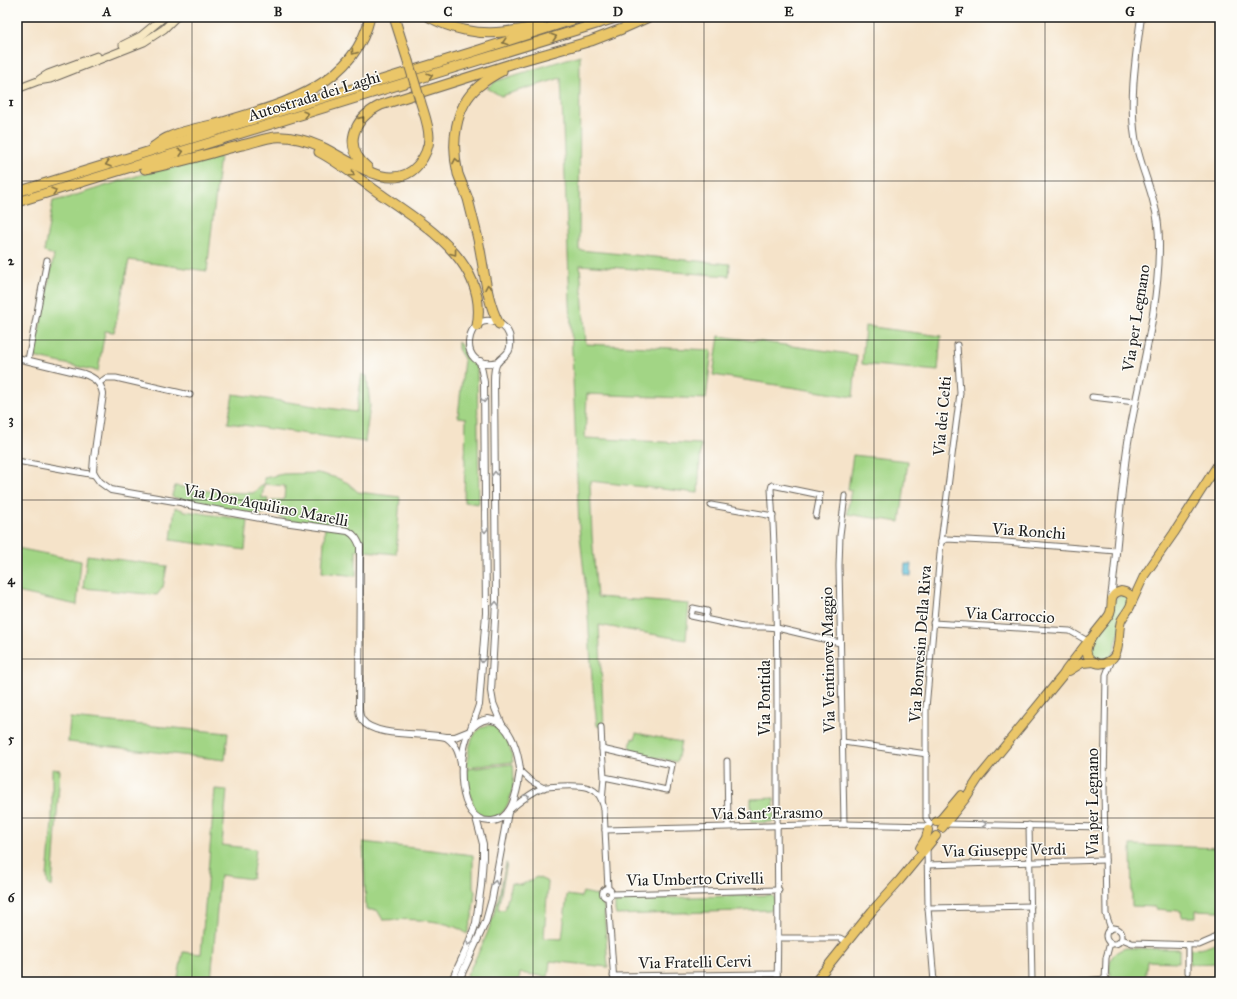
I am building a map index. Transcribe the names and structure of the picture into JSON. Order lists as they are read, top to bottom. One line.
{"streets":{"highway":["Autostrada dei Laghi"],"street":["Via per Legnano","Via dei Celti","Via Don Aquilino Marelli","Via Ronchi","Via Carroccio","Via Bonvesin Della Riva","Via Ventinove Maggio","Via Pontida","Via Sant'Erasmo","Via Giuseppe Verdi","Via Umberto Crivelli","Via Fratelli Cervi"]},"crossings":[["Via per Legnano","Via Ronchi"],["Via per Legnano","Via Sant'Erasmo"],["Via per Legnano","Via Giuseppe Verdi"],["Via dei Celti","Via Bonvesin Della Riva"],["Via Ronchi","Via Bonvesin Della Riva"],["Via Carroccio","Via Bonvesin Della Riva"],["Via Bonvesin Della Riva","Via Sant'Erasmo"],["Via Ventinove Maggio","Via Sant'Erasmo"],["Via Pontida","Via Sant'Erasmo"],["Via Pontida","Via Umberto Crivelli"],["Via Pontida","Via Fratelli Cervi"]],"grid":{"columns":["A","B","C","D","E","F","G"],"rows":["1","2","3","4","5","6"]}}
